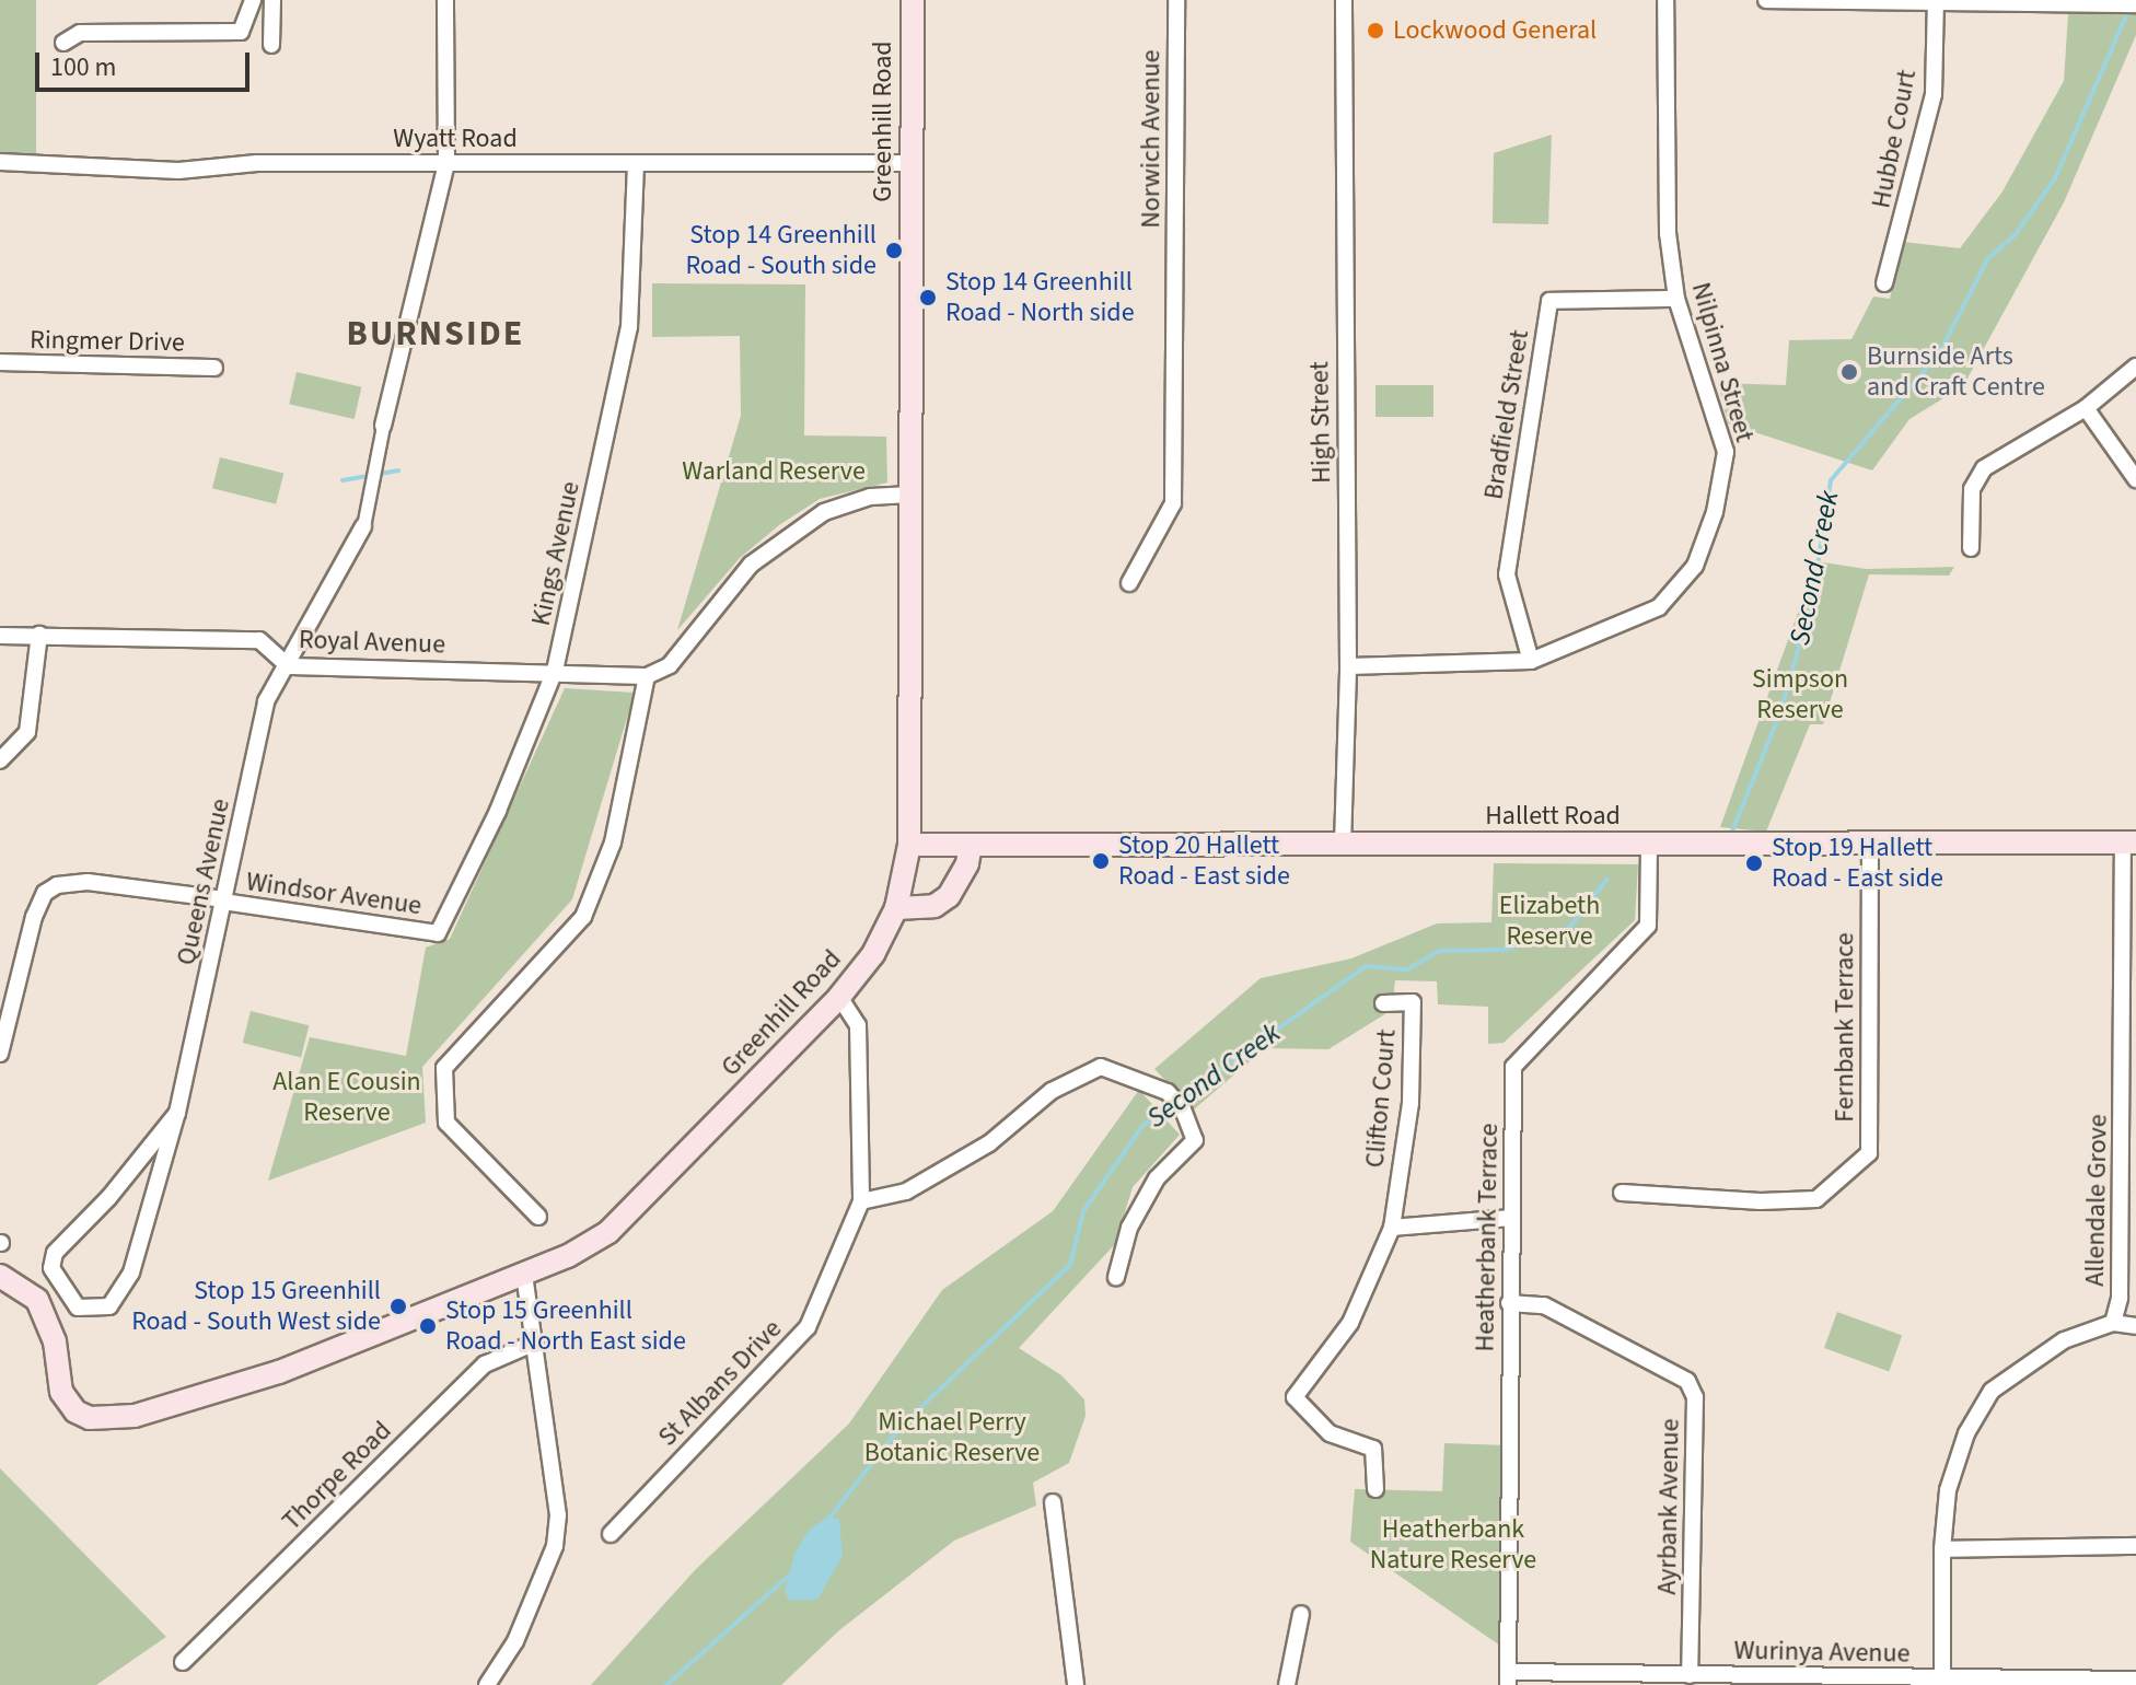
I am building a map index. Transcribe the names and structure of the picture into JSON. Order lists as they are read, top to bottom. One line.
{"streets":{"main road":["Greenhill Road","Hallett Road"],"street":["Wyatt Road","Norwich Avenue","Hubbe Court","Ringmer Drive","Nilpinna Street","Bradfield Street","High Street","Kings Avenue","Royal Avenue","Queens Avenue","Windsor Avenue","Fernbank Terrace","Clifton Court","Allendale Grove","Heatherbank Terrace","St Albans Drive","Thorpe Road","Ayrbank Avenue","Wurinya Avenue"]},"crossings":[["Greenhill Road","Wyatt Road"],["Greenhill Road","Hallett Road"],["Wyatt Road","Kings Avenue"],["Nilpinna Street","Bradfield Street"],["Nilpinna Street","High Street"],["High Street","Hallett Road"],["Kings Avenue","Royal Avenue"],["Kings Avenue","Windsor Avenue"],["Royal Avenue","Queens Avenue"],["Hallett Road","Fernbank Terrace"],["Hallett Road","Allendale Grove"],["Hallett Road","Heatherbank Terrace"],["Queens Avenue","Windsor Avenue"],["Allendale Grove","Wurinya Avenue"],["Heatherbank Terrace","Ayrbank Avenue"],["Heatherbank Terrace","Wurinya Avenue"],["Ayrbank Avenue","Wurinya Avenue"]],"districts":["BURNSIDE"],"water":["Second Creek"],"parks":["Warland Reserve","Simpson Reserve","Elizabeth Reserve","Alan E Cousin Reserve","Michael Perry Botanic Reserve","Heatherbank Nature Reserve"],"places":["Lockwood General","Stop 14 Greenhill Road - South side","Stop 14 Greenhill Road - North side","Burnside Arts and Craft Centre","Stop 20 Hallett Road - East side","Stop 19 Hallett Road - East side","Stop 15 Greenhill Road - South West side","Stop 15 Greenhill Road - North East side"],"scale_bar":"100 m"}
